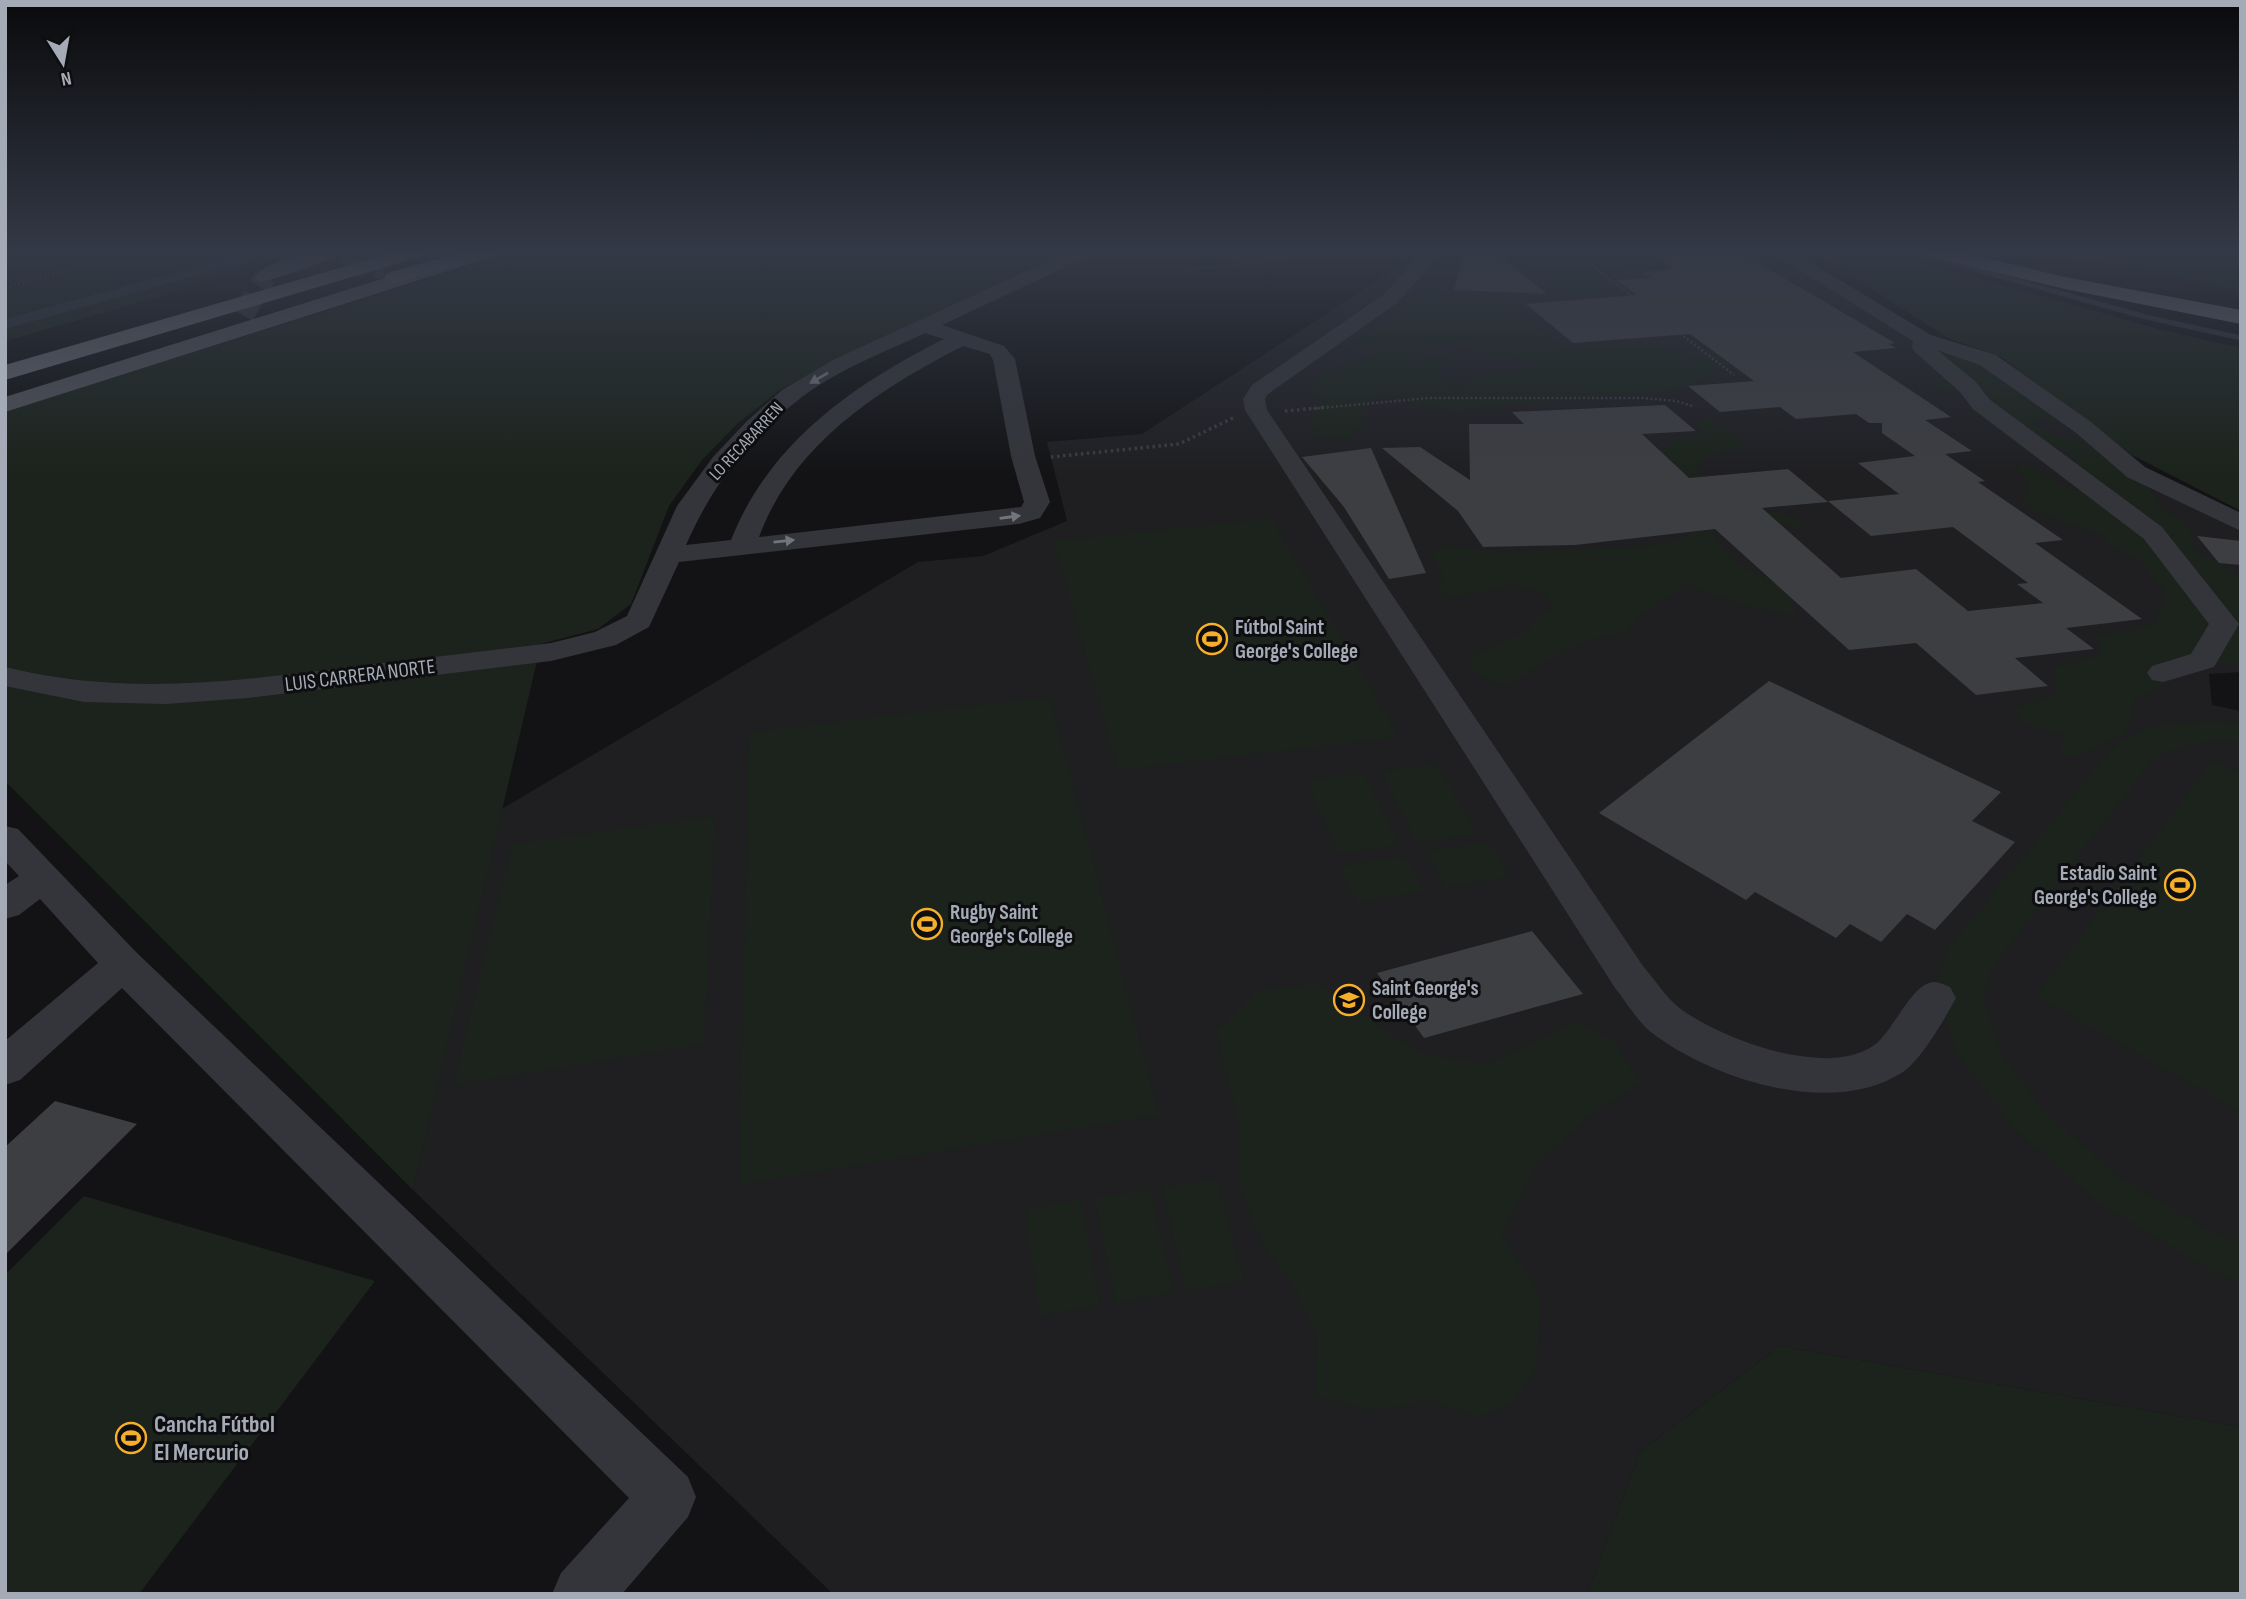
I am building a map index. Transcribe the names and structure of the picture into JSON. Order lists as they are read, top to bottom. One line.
{"streets":{"lane":["LO RECABARREN","LUIS CARRERA NORTE"]},"crossings":[["LO RECABARREN","LUIS CARRERA NORTE"]],"places":{"sports":["Fútbol Saint George's College","Estadio Saint George's College","Rugby Saint George's College","Cancha Fútbol El Mercurio"],"school or university":["Saint George's College"]},"north":"bottom"}
